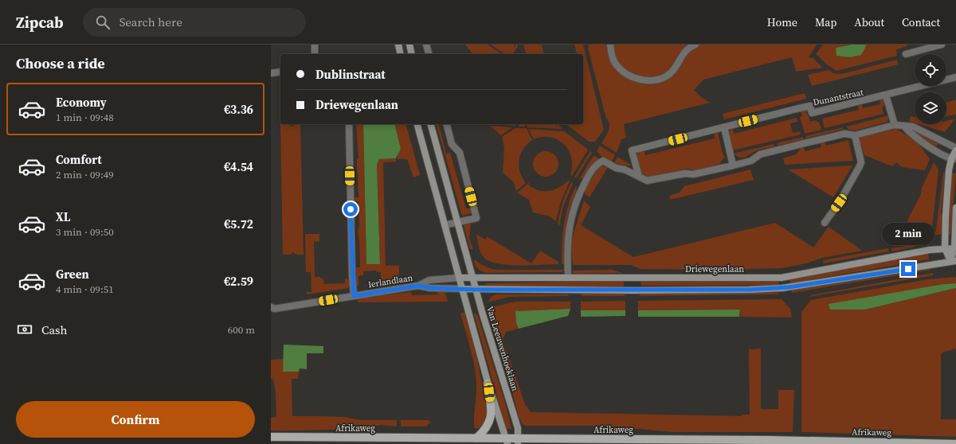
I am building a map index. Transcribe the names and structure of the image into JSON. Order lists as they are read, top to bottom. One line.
{"streets":{"main road":["Afrikaweg"],"street":["Dunantstraat","Driewegenlaan","Ierlandlaan","Van Leeuwenhoeklaan"]},"crossings":[["Driewegenlaan","Ierlandlaan"],["Driewegenlaan","Van Leeuwenhoeklaan"],["Van Leeuwenhoeklaan","Afrikaweg"]],"page":{"header":"Zipcab","search":"Search here","nav":["Home","Map","About","Contact"],"heading":"Choose a ride","banner":["Dublinstraat","Driewegenlaan"],"list":[{"name":"Economy","note":"1 min · 09:48","value":"€3.36"},{"name":"Comfort","note":"2 min · 09:49","value":"€4.54"},{"name":"XL","note":"3 min · 09:50","value":"€5.72"},{"name":"Green","note":"4 min · 09:51","value":"€2.59"}],"bubble":"2 min","pay":["Cash","600 m"],"buttons":"Confirm"}}
